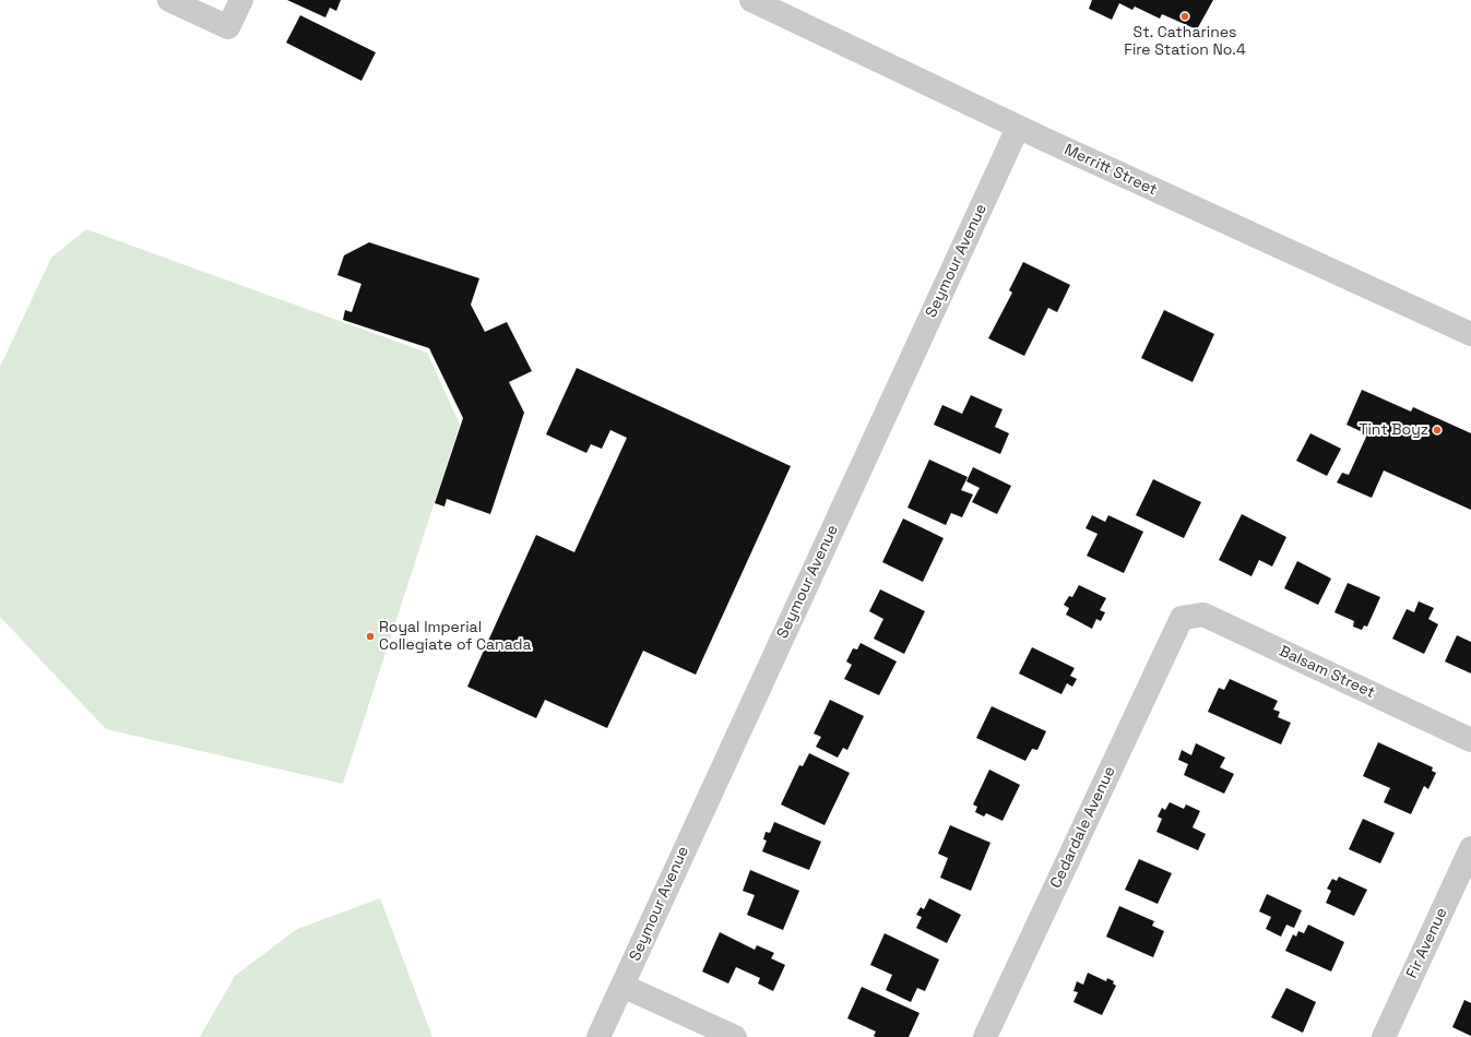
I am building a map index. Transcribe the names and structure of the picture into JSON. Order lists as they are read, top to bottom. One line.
{"streets":{"street":["Merritt Street","Seymour Avenue","Balsam Street","Cedardale Avenue","Fir Avenue"]},"crossings":[["Merritt Street","Seymour Avenue"],["Balsam Street","Cedardale Avenue"]],"places":["St. Catharines Fire Station No.4","Tint Boyz","Royal Imperial Collegiate of Canada"]}
